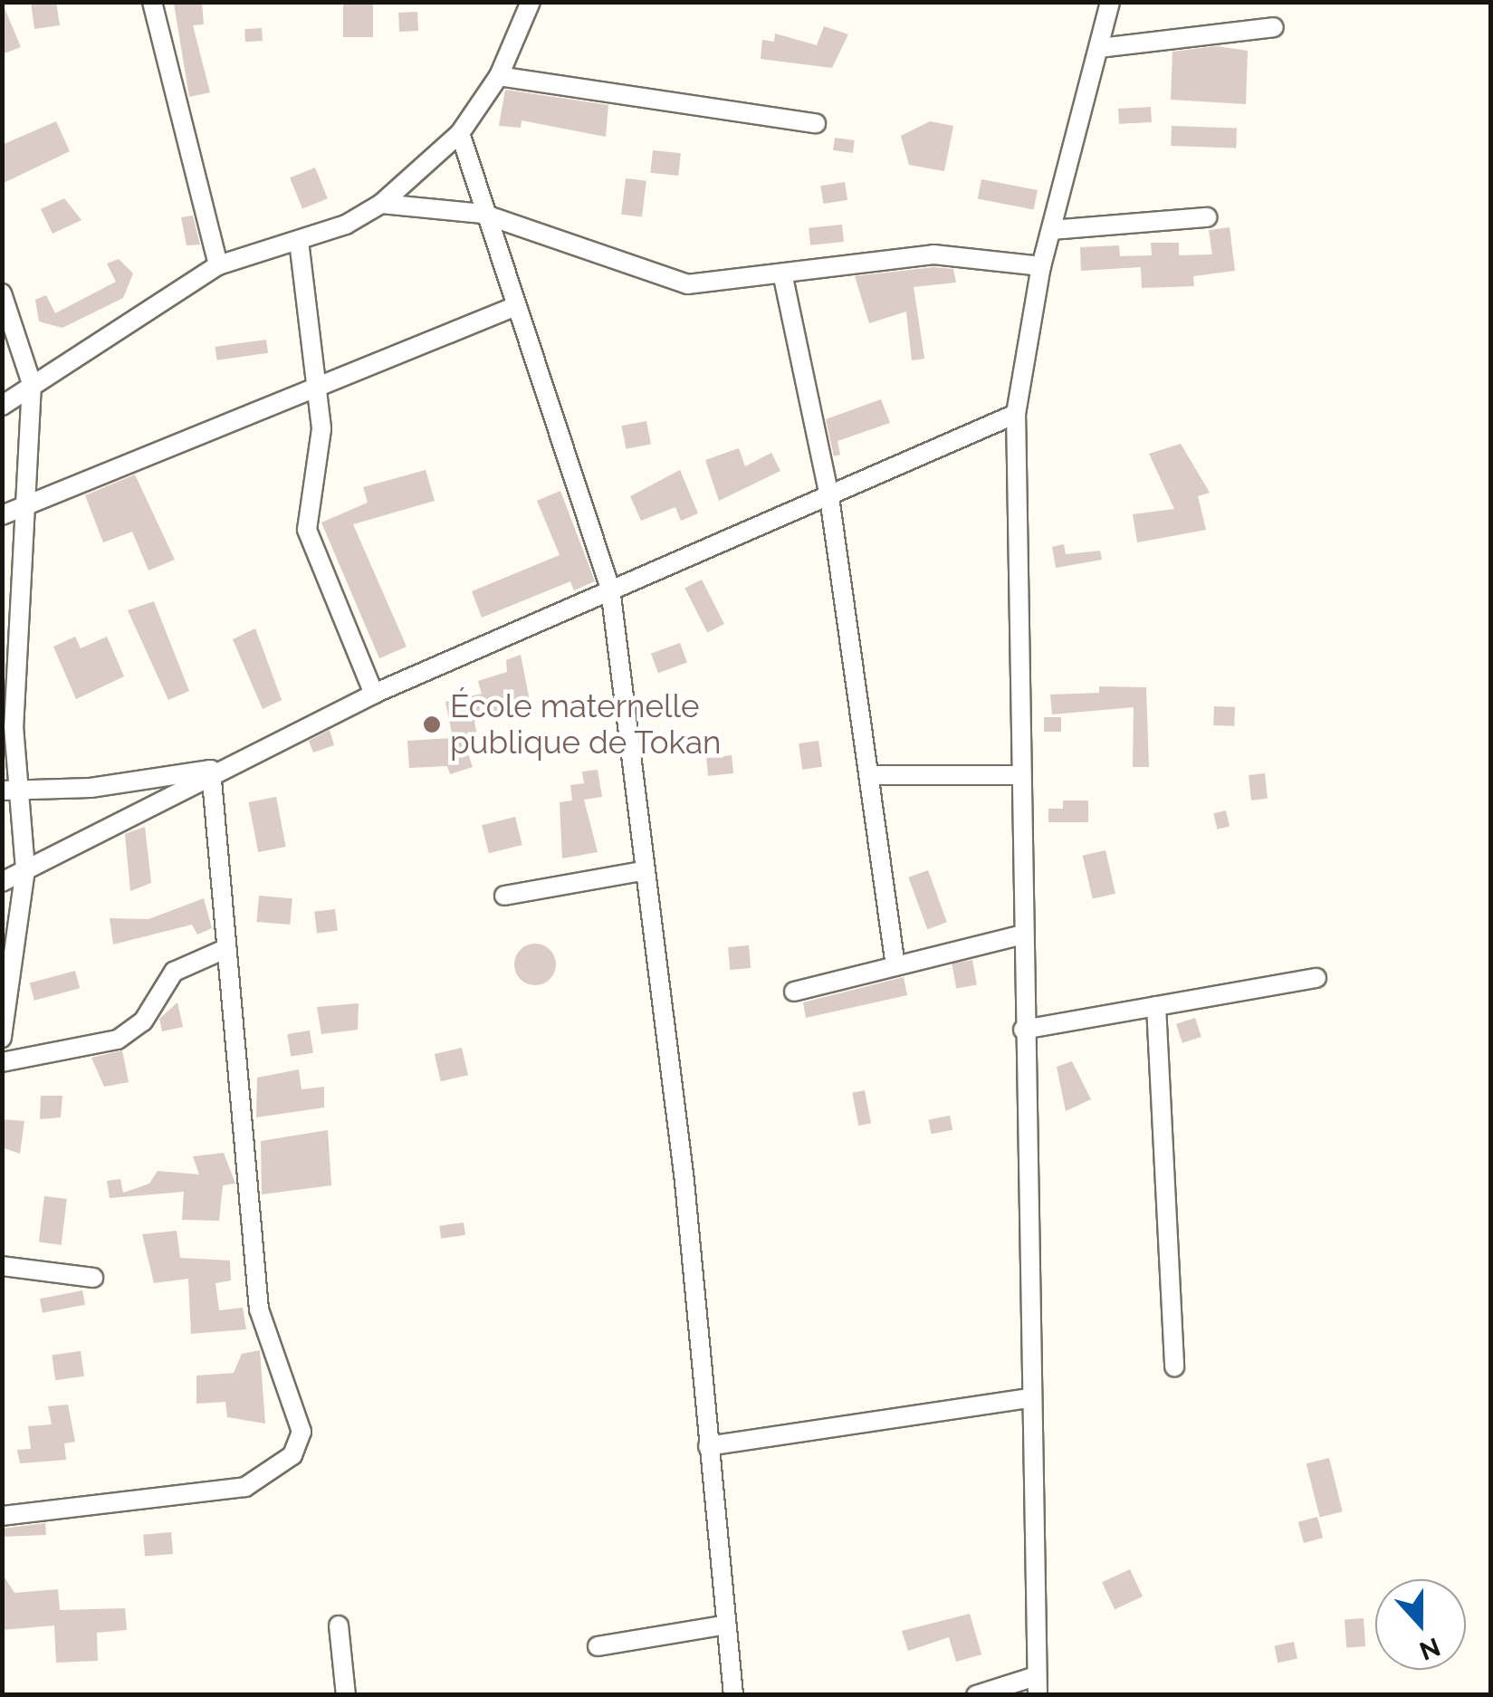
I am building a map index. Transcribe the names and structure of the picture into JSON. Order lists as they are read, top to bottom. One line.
{"places":["École maternelle publique de Tokan"],"north":"bottom"}
